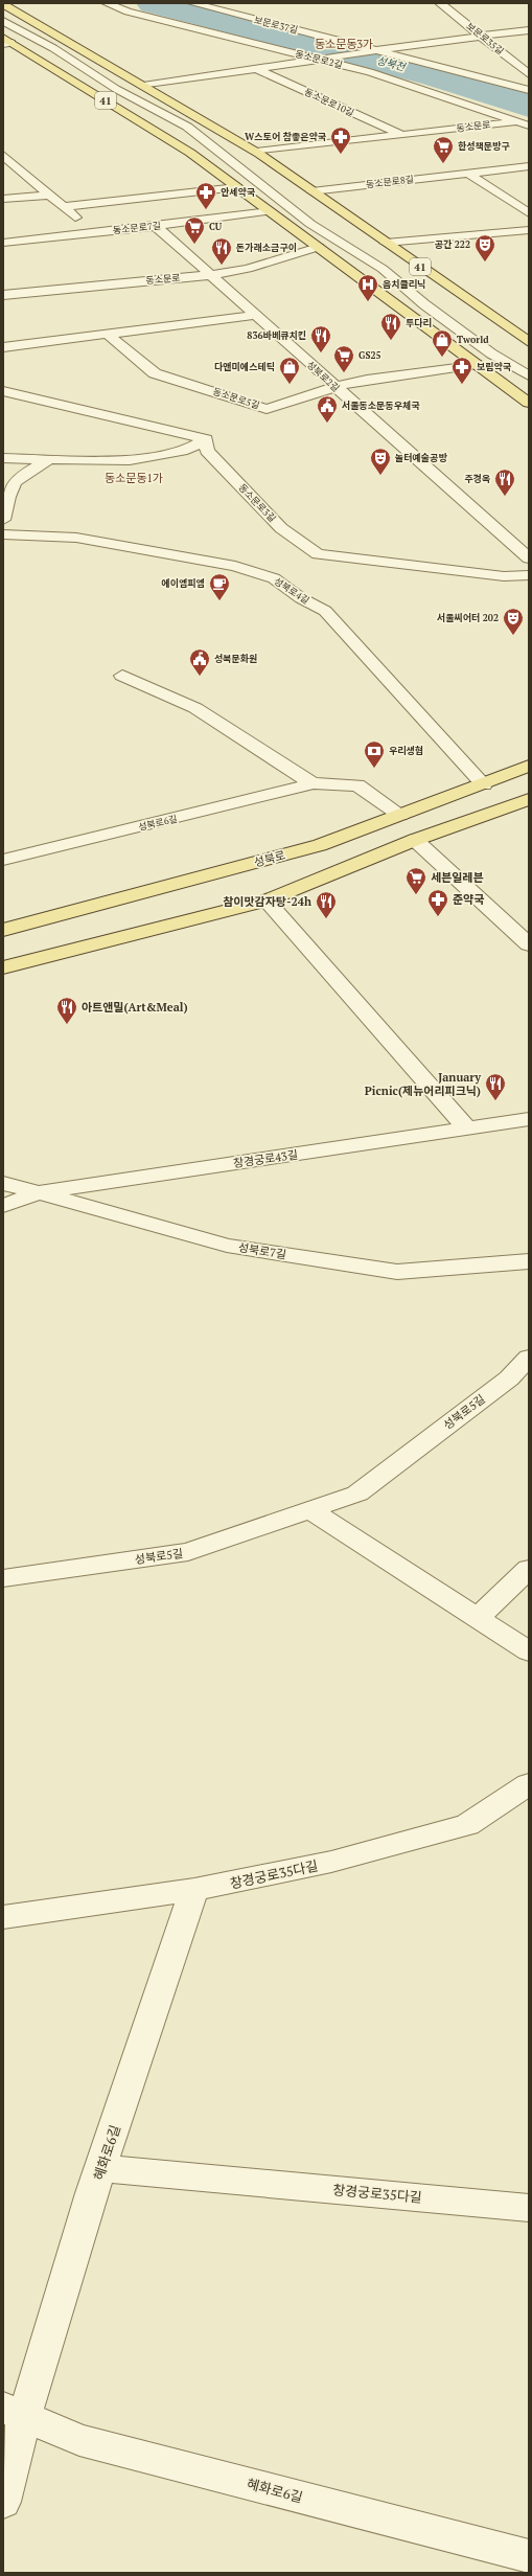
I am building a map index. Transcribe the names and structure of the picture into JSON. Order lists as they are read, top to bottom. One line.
{"streets":{"main road":["41","성북로"],"street":["보문로37길","보문로35길","동소문로2길","동소문로10길","동소문로","동소문로8길","동소문로7길","성북로2길","동소문로5길","동소문로3길","성북로4길","성북로6길","창경궁로43길","성북로7길","성북로5길","창경궁로35다길","혜화로6길"]},"crossings":[["동소문로2길","동소문로"],["41","동소문로"],["41","동소문로8길"],["41","동소문로7길"],["41","동소문로5길"],["동소문로10길","동소문로"],["동소문로","성북로2길"],["동소문로7길","성북로2길"],["성북로2길","동소문로5길"],["성북로4길","성북로"],["성북로6길","성북로"],["창경궁로43길","성북로7길"],["창경궁로35다길","혜화로6길"]],"districts":["동소문동3가","동소문동1가"],"water":["성북천"],"places":{"pharmacy":["W스토어 참좋은약국","안세약국","보림약국","준약국"],"supermarket":["한성책문방구","CU","GS25","세븐일레븐"],"theatre":["공간 222","놀터예술공방","서울씨어터 202"],"restaurant":["돈가래소금구이","투다리","836바베큐치킨","주경옥","참이맛감자탕-24h","아트앤밀(Art&Meal)","January Picnic(제뉴어리피크닉)"],"hospital":["음치클리닉"],"shop":["Tworld","다앤미에스테틱"],"public building":["서울동소문동우체국","성북문화원"],"cafe":["에이엠피엠"],"bank":["우리생협"]}}
